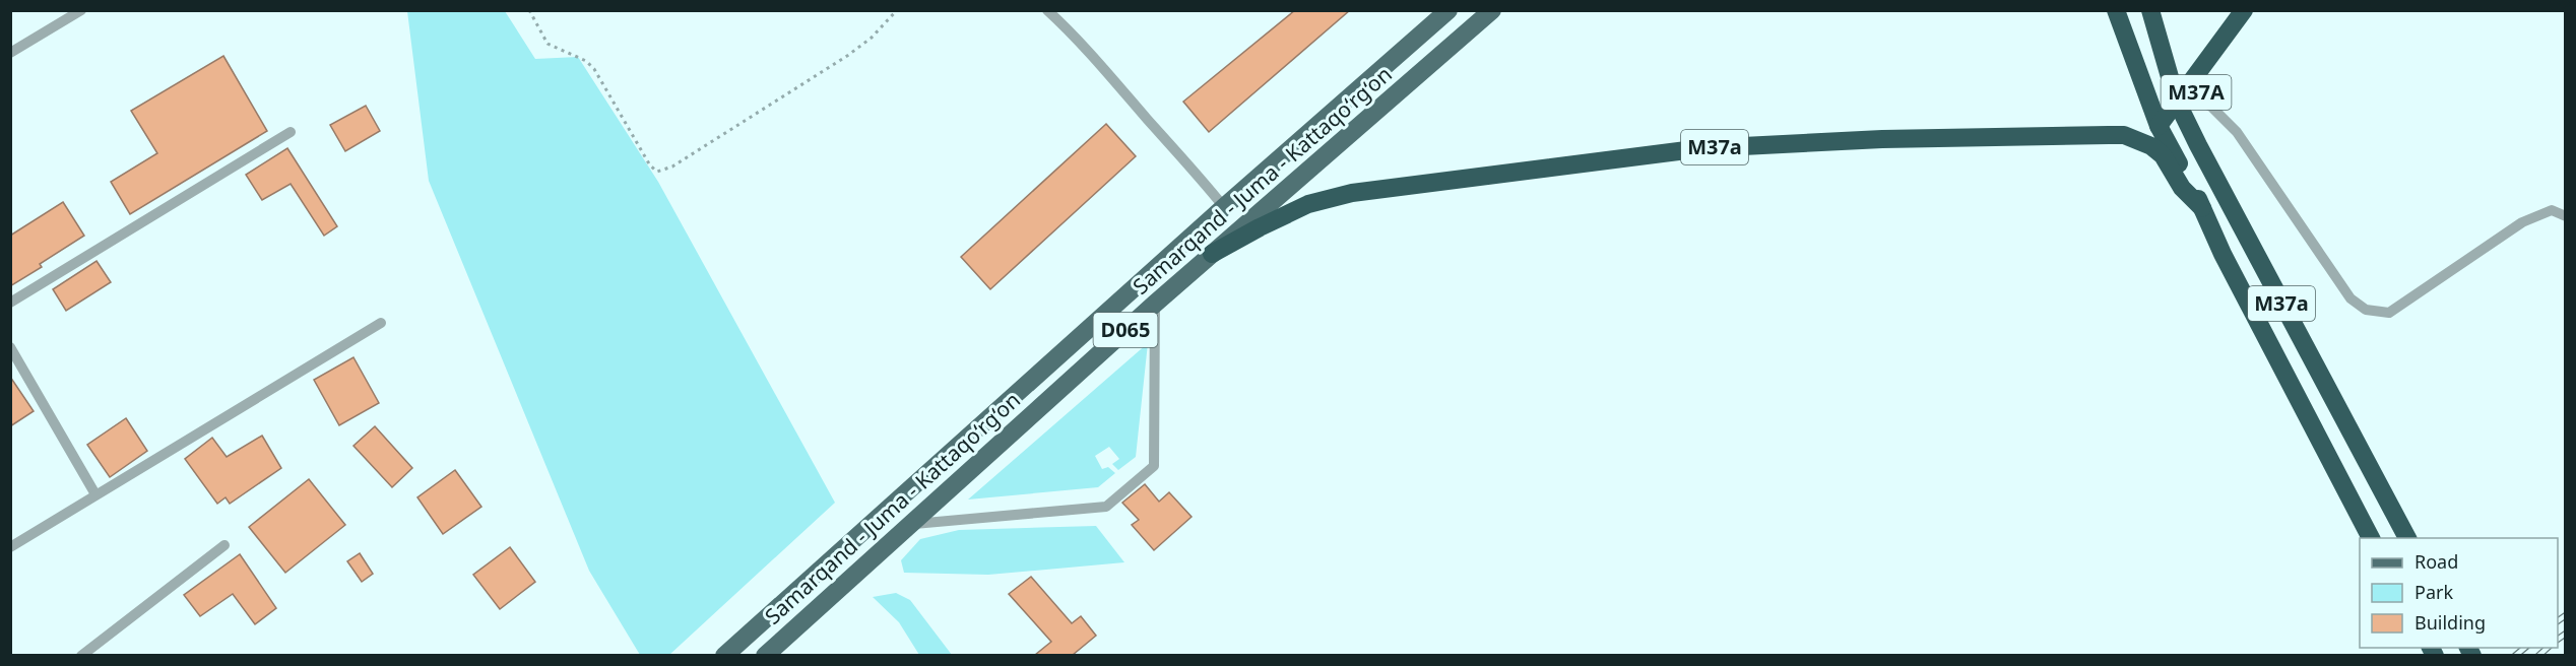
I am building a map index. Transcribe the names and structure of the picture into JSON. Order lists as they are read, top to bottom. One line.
{"streets":{"highway":["M37A","M37a"],"main road":["Samarqand - Juma - Kattaqo‘rg‘on","D065"]},"crossings":[["M37A","M37a"],["M37a","Samarqand - Juma - Kattaqo‘rg‘on"]],"legend":["Road","Park","Building"]}
